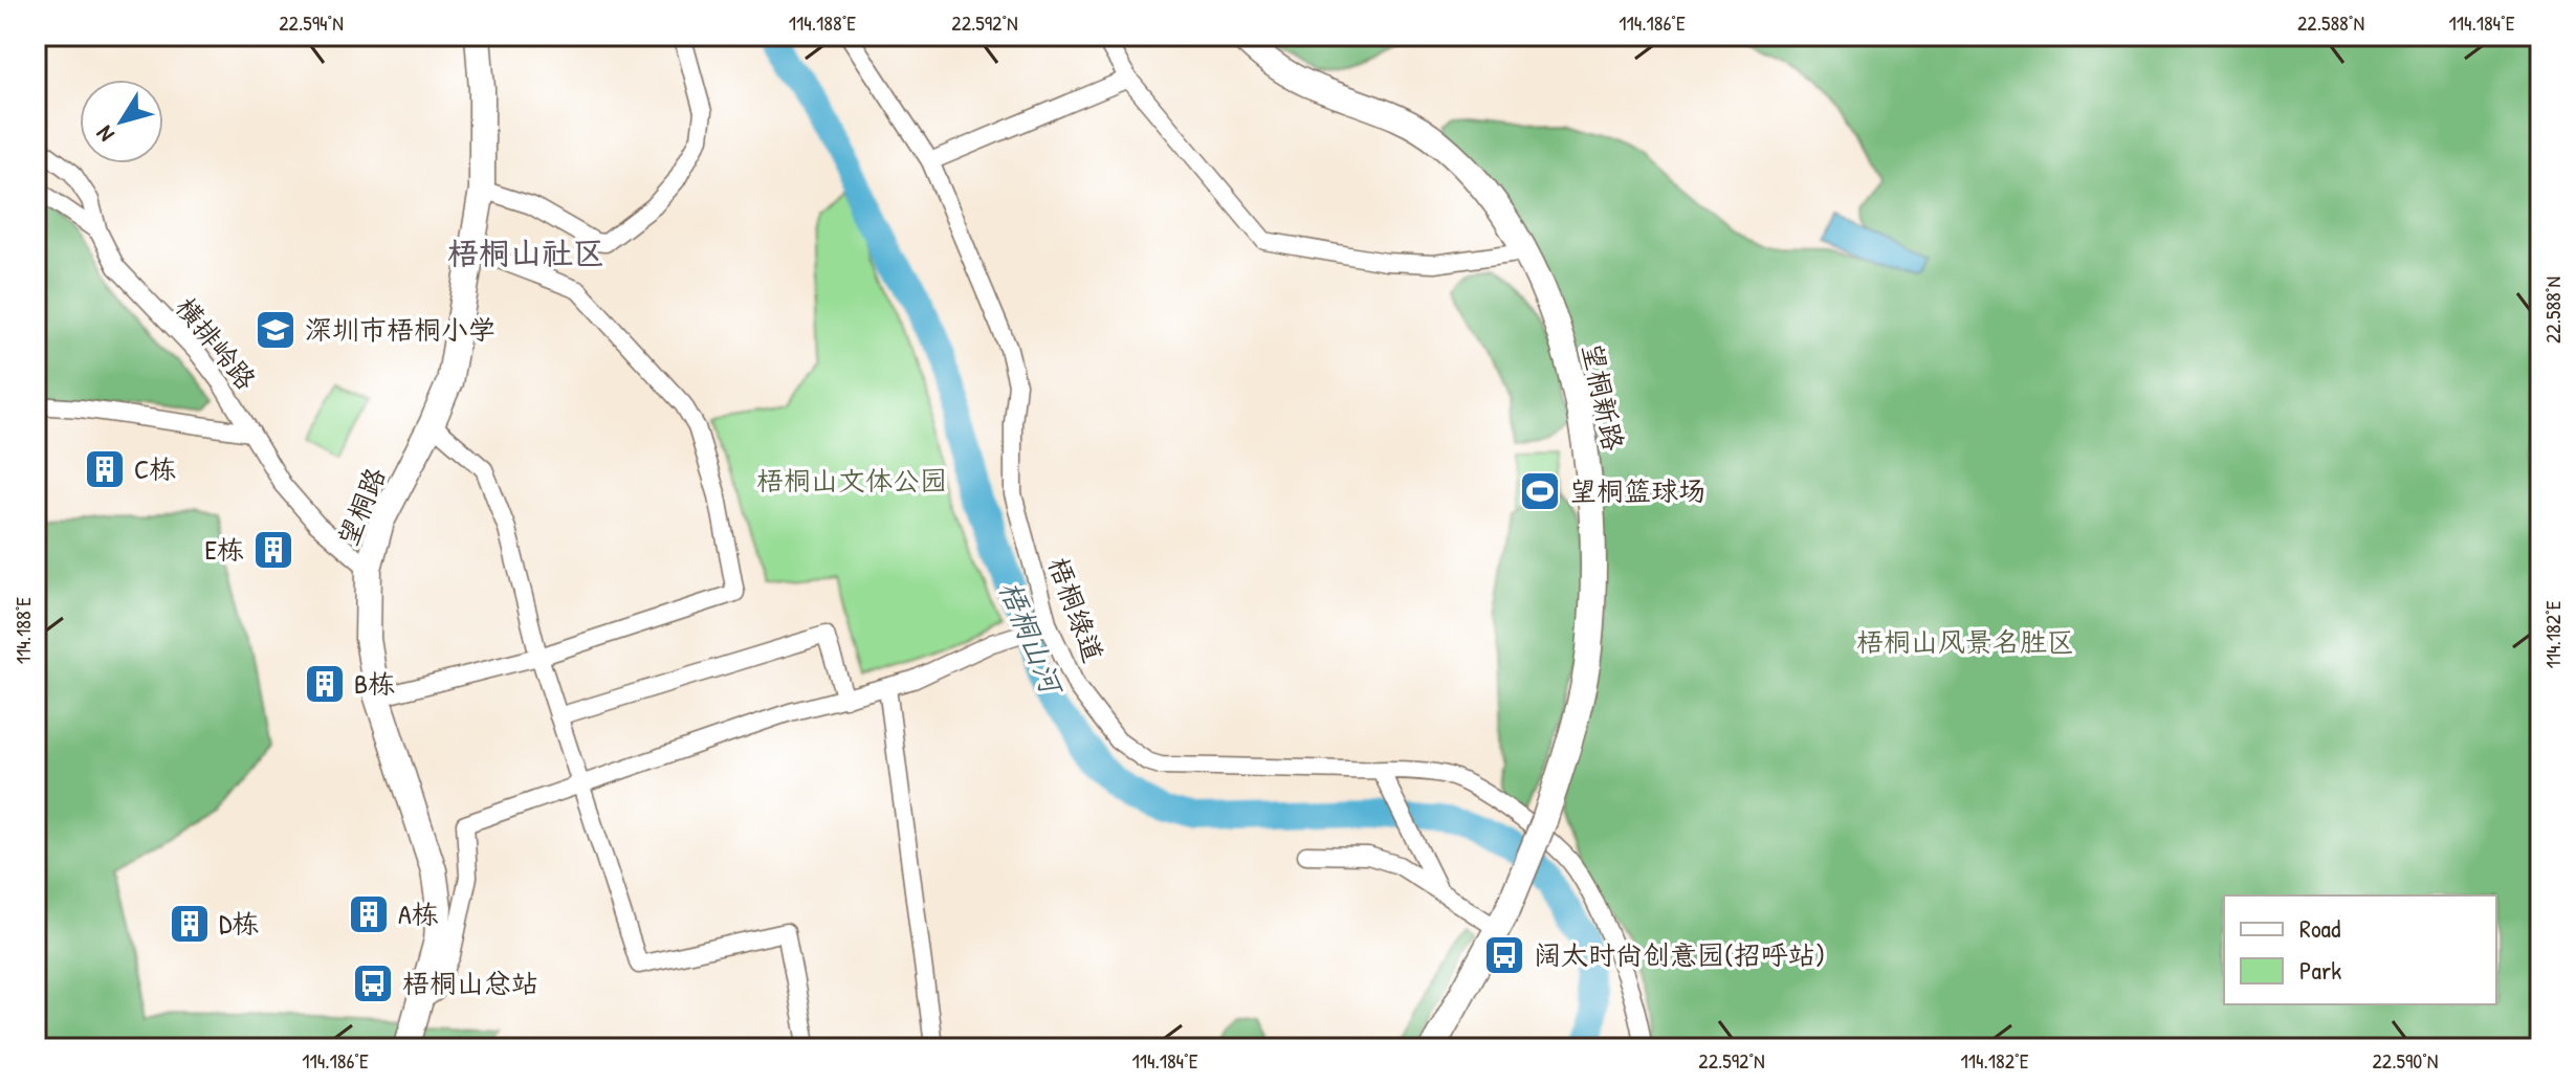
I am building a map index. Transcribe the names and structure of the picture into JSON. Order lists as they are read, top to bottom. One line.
{"streets":{"street":["横排岭路","望桐新路","望桐路","梧桐绿道"]},"crossings":[["横排岭路","望桐路"]],"districts":["梧桐山社区"],"water":["梧桐山河"],"parks":["梧桐山文体公园","梧桐山风景名胜区"],"places":{"school or university":["深圳市梧桐小学"],"building":["C栋","E栋","B栋","A栋","D栋"],"sports":["望桐篮球场"],"bus stop":["阔太时尚创意园(招呼站)","梧桐山总站"]},"legend":["Road","Park"],"north":"bottom left","coordinates":["22.594°N","114.188°E","22.592°N","114.186°E","22.588°N","114.184°E","114.182°E","22.590°N"]}
